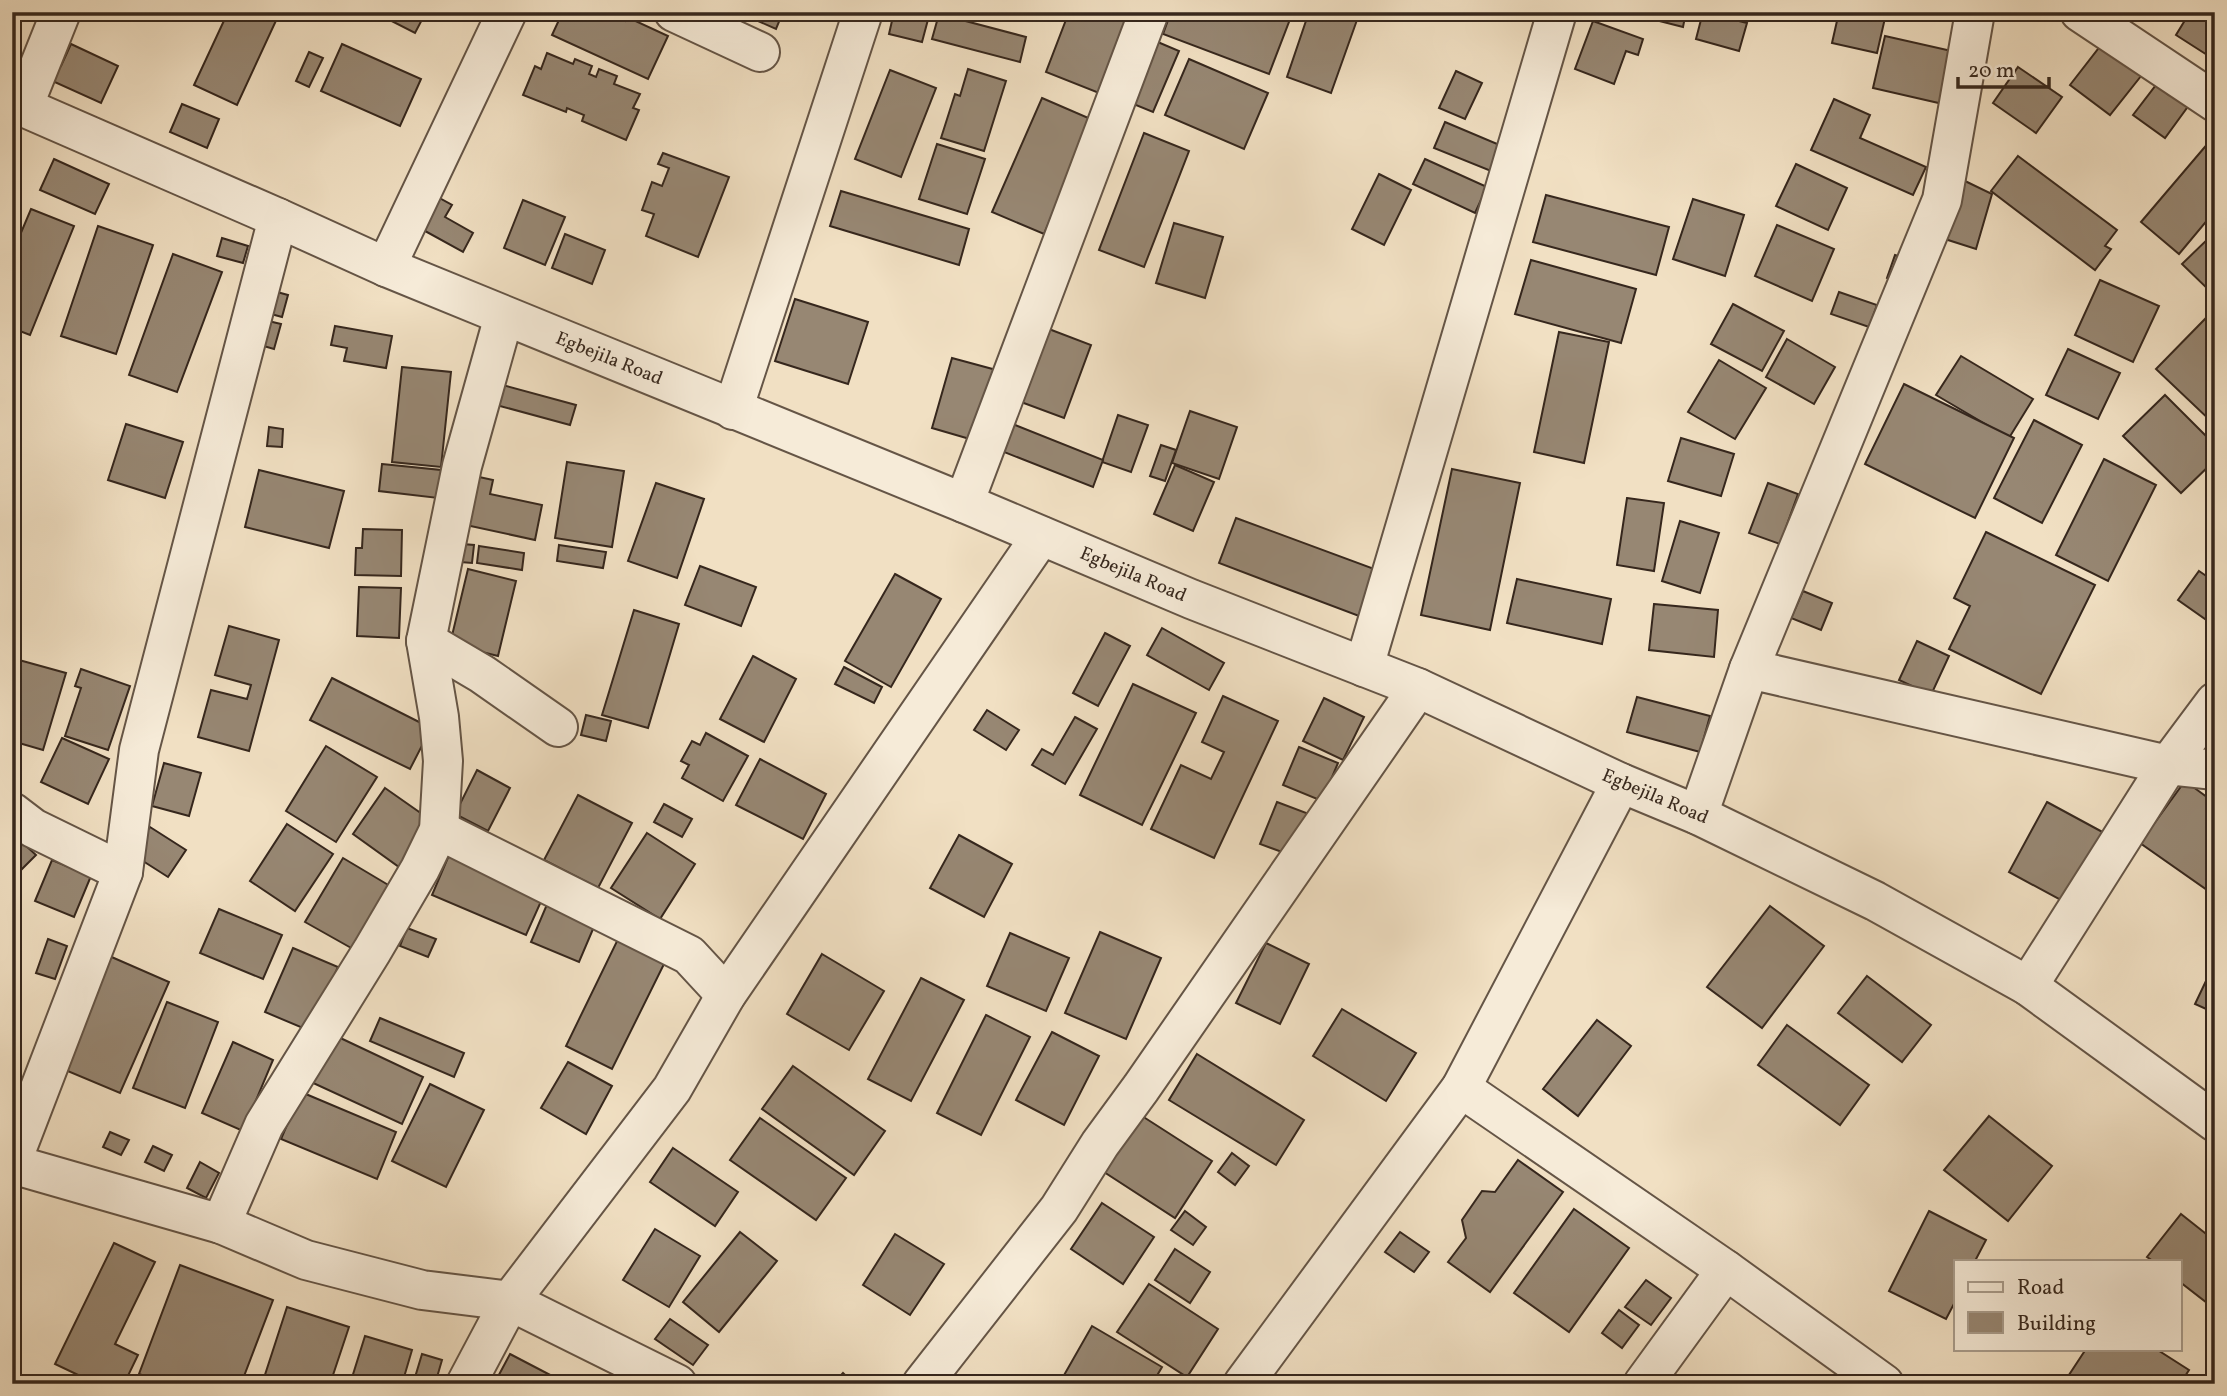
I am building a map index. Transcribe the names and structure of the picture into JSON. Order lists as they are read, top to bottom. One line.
{"streets":{"street":["Egbejila Road"]},"legend":["Road","Building"],"scale_bar":"20 m"}
